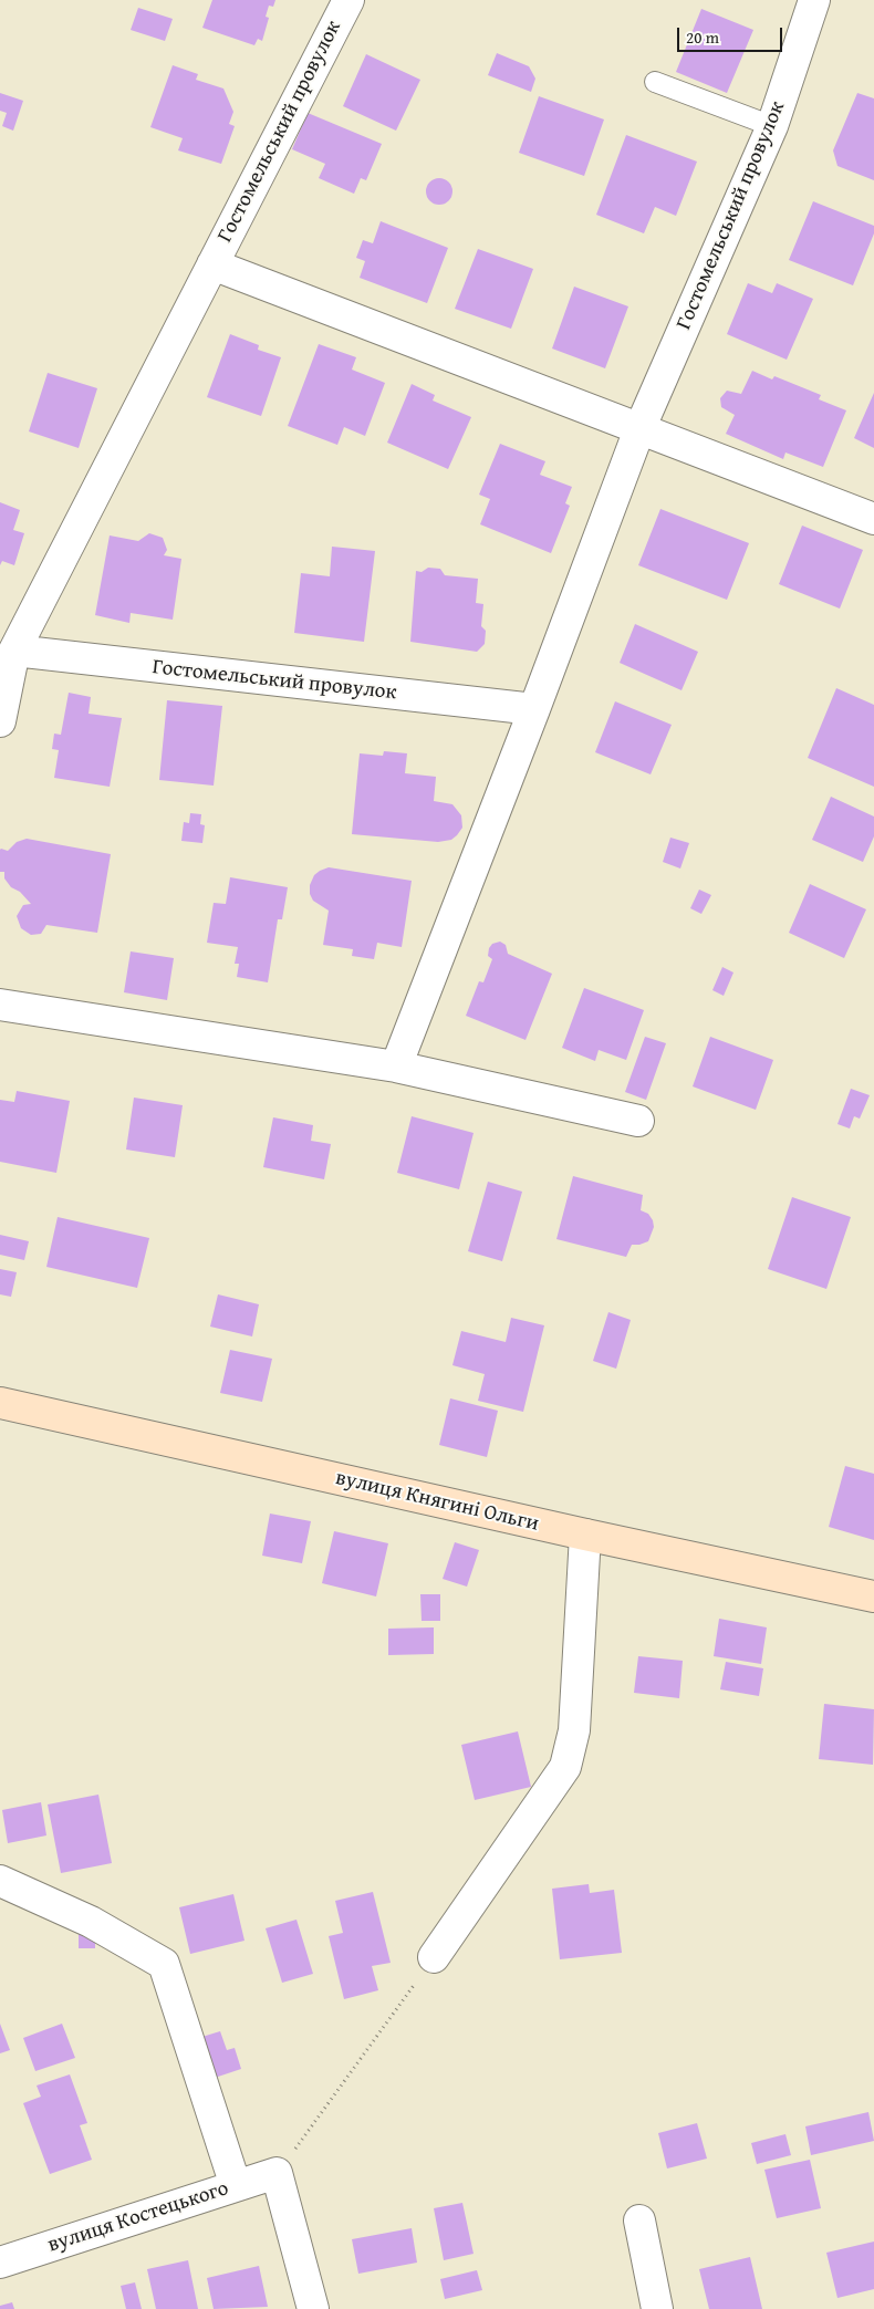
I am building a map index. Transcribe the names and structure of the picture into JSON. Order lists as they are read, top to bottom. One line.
{"streets":{"street":["Гостомельський провулок","вулиця Княгині Ольги","вулиця Костецького"]},"scale_bar":"20 m"}
